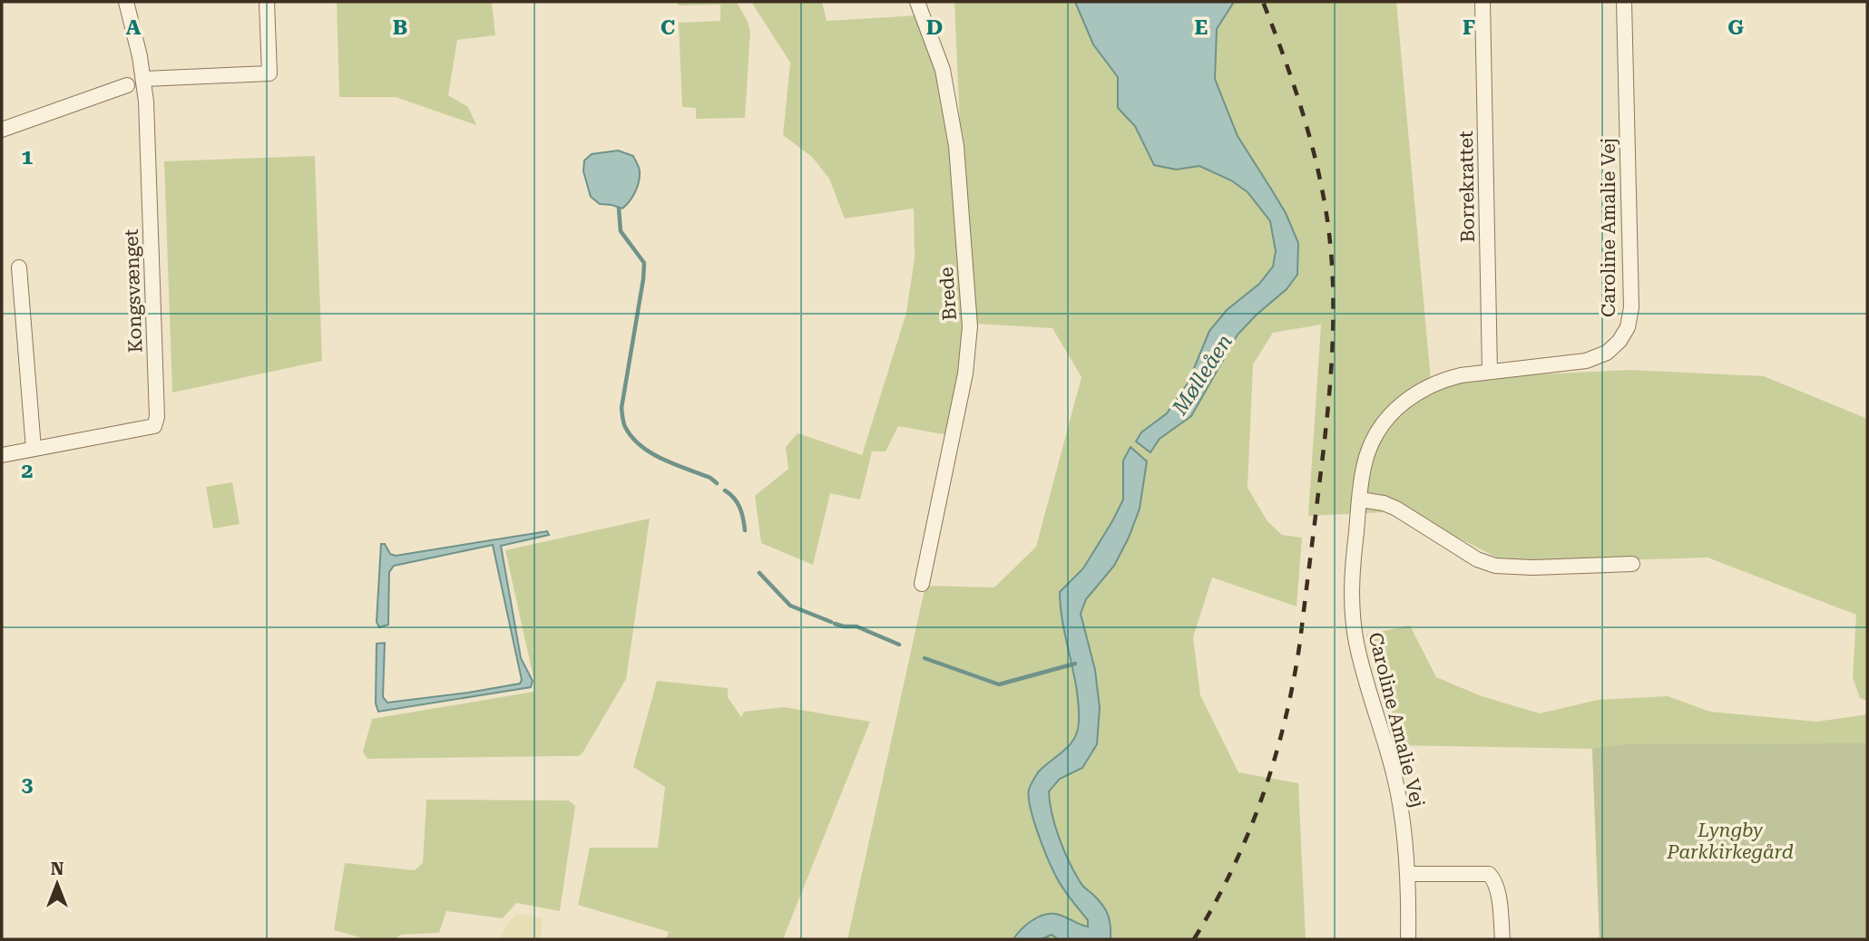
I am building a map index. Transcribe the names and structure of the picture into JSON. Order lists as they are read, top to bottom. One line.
{"streets":{"street":["Borrekrattet","Caroline Amalie Vej","Kongsvænget","Brede"]},"crossings":[["Borrekrattet","Caroline Amalie Vej"]],"water":["Mølleåen"],"parks":["Lyngby Parkkirkegård"],"north":"top","grid":{"columns":["A","B","C","D","E","F","G"],"rows":["1","2","3"]}}
